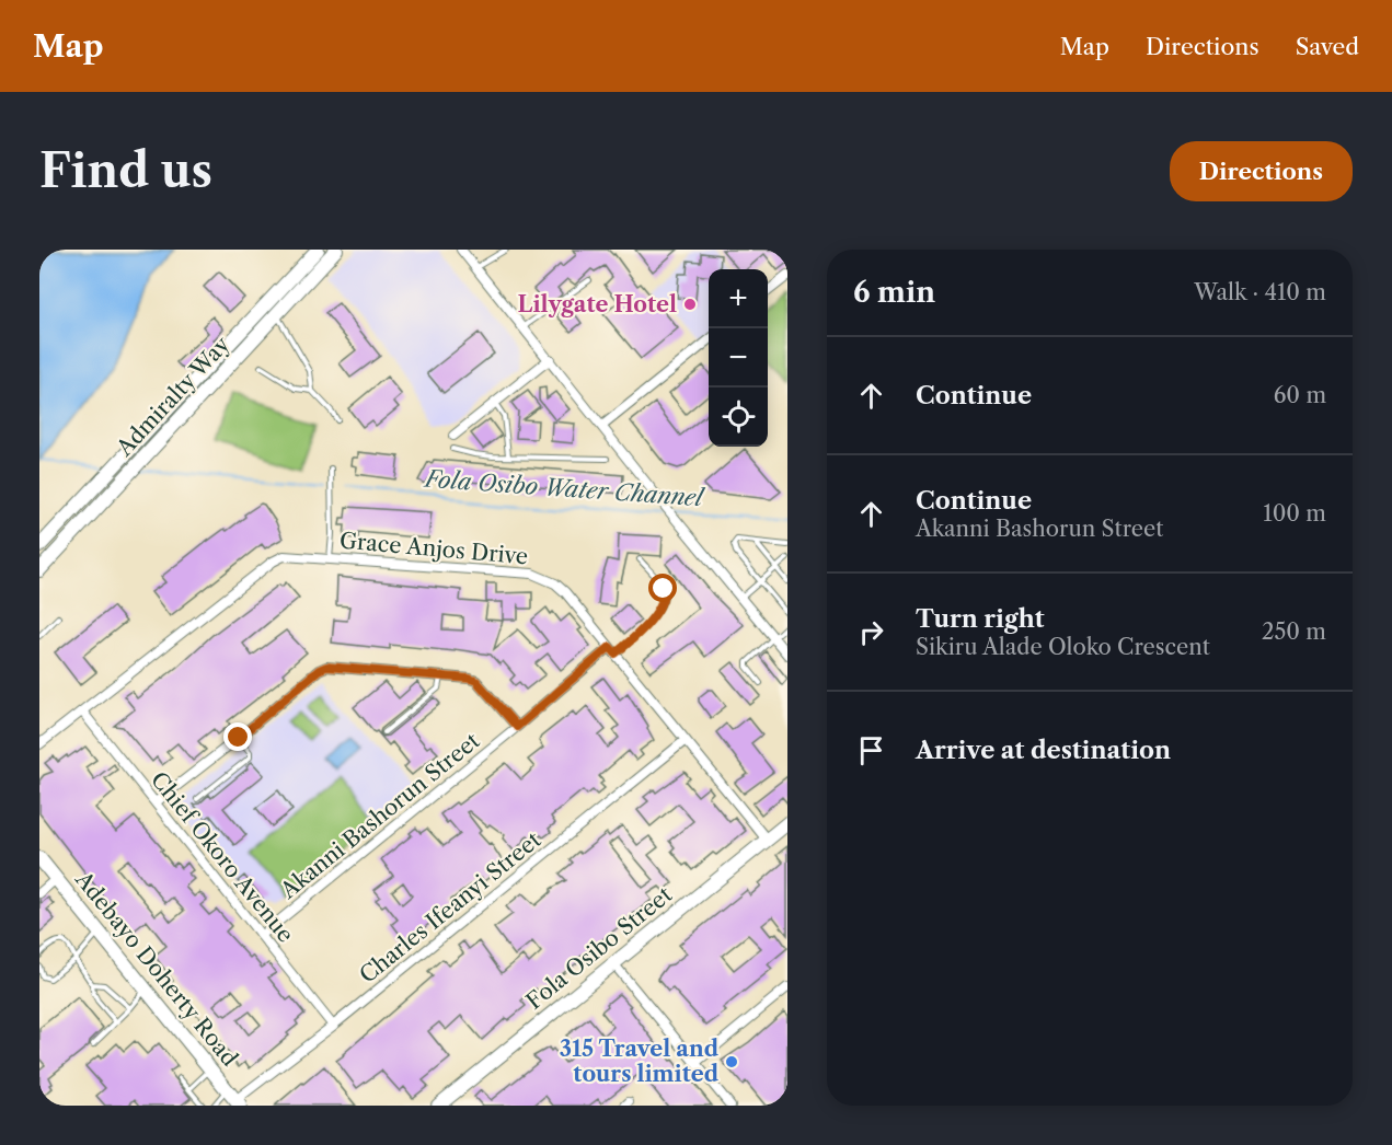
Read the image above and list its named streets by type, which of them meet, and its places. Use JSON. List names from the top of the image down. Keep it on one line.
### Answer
{"streets":{"main road":["Admiralty Way","Fola Osibo Street","Adebayo Doherty Road"],"street":["Grace Anjos Drive","Akanni Bashorun Street","Chief Okoro Avenue","Charles Ifeanyi Street"]},"crossings":[["Grace Anjos Drive","Akanni Bashorun Street"],["Grace Anjos Drive","Chief Okoro Avenue"],["Grace Anjos Drive","Charles Ifeanyi Street"],["Grace Anjos Drive","Fola Osibo Street"],["Akanni Bashorun Street","Chief Okoro Avenue"],["Chief Okoro Avenue","Charles Ifeanyi Street"],["Charles Ifeanyi Street","Adebayo Doherty Road"]],"water":["Fola Osibo Water Channel"],"places":["Lilygate Hotel","315 Travel and tours limited"],"page":{"header":"Map","nav":["Map","Directions","Saved"],"buttons":"Directions","title":"Find us","heading":["6 min","Walk · 410 m"],"map_buttons":["+","−"],"list":[["Continue","60 m"],["Continue","Akanni Bashorun Street","100 m"],["Turn right","Sikiru Alade Oloko Crescent","250 m"],"Arrive at destination"]}}
